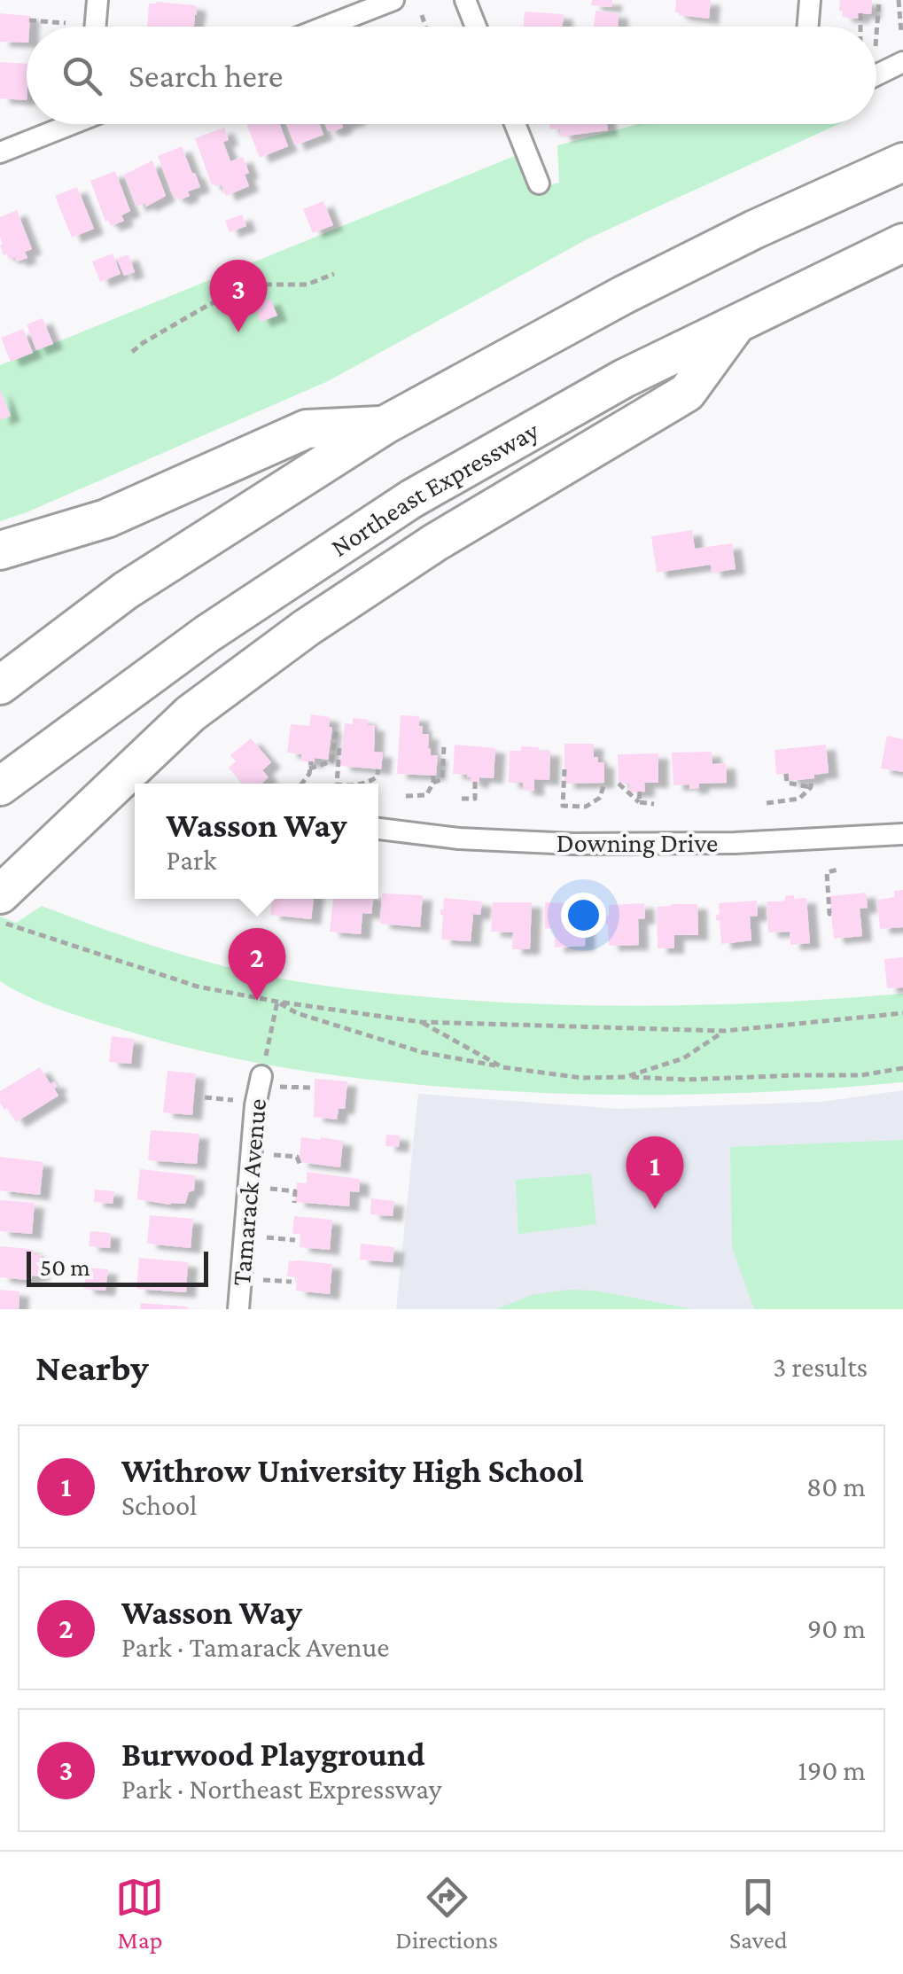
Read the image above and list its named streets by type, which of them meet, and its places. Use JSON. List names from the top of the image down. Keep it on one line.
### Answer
{"streets":{"highway":["Northeast Expressway"],"street":["Downing Drive","Tamarack Avenue"]},"scale_bar":"50 m","page":{"search":"Search here","pins":["3","2","1"],"popup":["Wasson Way","Park"],"scale":"50 m","heading":["Nearby","3 results"],"list":[{"mark":"1","name":"Withrow University High School","note":"School","value":"80 m"},{"mark":"2","name":"Wasson Way","note":"Park · Tamarack Avenue","value":"90 m"},{"mark":"3","name":"Burwood Playground","note":"Park · Northeast Expressway","value":"190 m"}],"nav":["Map","Directions","Saved"]}}
